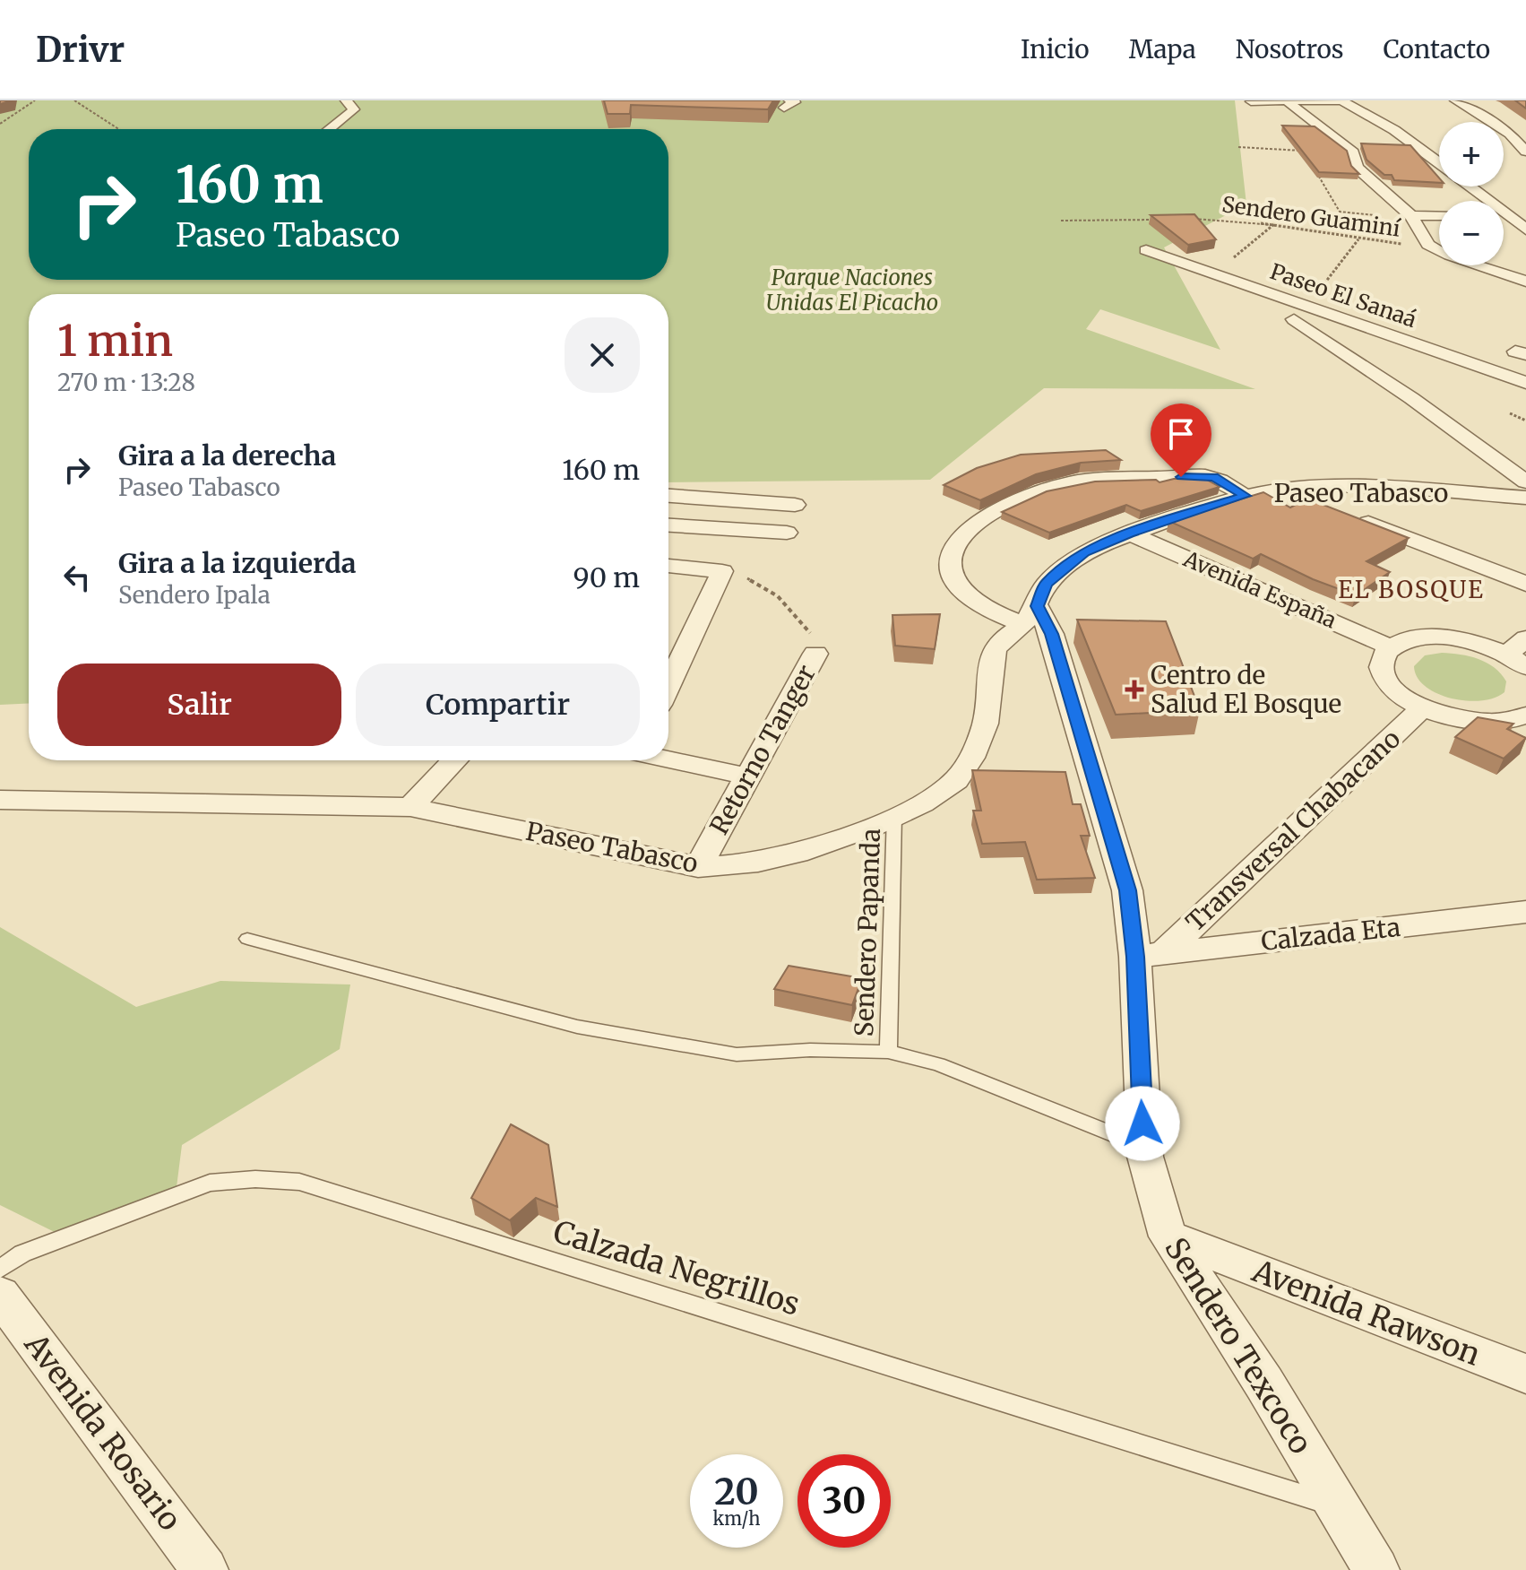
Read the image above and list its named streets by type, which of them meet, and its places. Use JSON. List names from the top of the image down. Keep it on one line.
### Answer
{"streets":{"street":["Paseo El Sanaá","Paseo Tabasco","Avenida España","Retorno Tanger","Transversal Chabacano","Calzada Eta","Avenida Rawson","Sendero Texcoco","Avenida Rosario"],"lane":["Sendero Papanda","Calzada Negrillos"],"path":["Sendero Guaminí"]},"crossings":[["Paseo Tabasco","Avenida España"],["Paseo Tabasco","Retorno Tanger"],["Paseo Tabasco","Sendero Papanda"],["Paseo Tabasco","Sendero Texcoco"],["Transversal Chabacano","Calzada Eta"],["Transversal Chabacano","Sendero Texcoco"],["Calzada Eta","Sendero Texcoco"],["Calzada Negrillos","Sendero Texcoco"],["Avenida Rawson","Sendero Texcoco"]],"districts":["EL BOSQUE"],"parks":["Parque Naciones Unidas El Picacho"],"places":{"health":["Centro de Salud El Bosque"]},"page":{"header":"Drivr","nav":["Inicio","Mapa","Nosotros","Contacto"],"map_buttons":["+","−"],"turn":["160 m","Paseo Tabasco"],"heading":["1 min","270 m · 13:28"],"list":[{"name":"Gira a la derecha","note":"Paseo Tabasco","value":"160 m"},{"name":"Gira a la izquierda","note":"Sendero Ipala","value":"90 m"}],"buttons":["Salir","Compartir"],"speed":"20 km/h","limit":"30"}}
